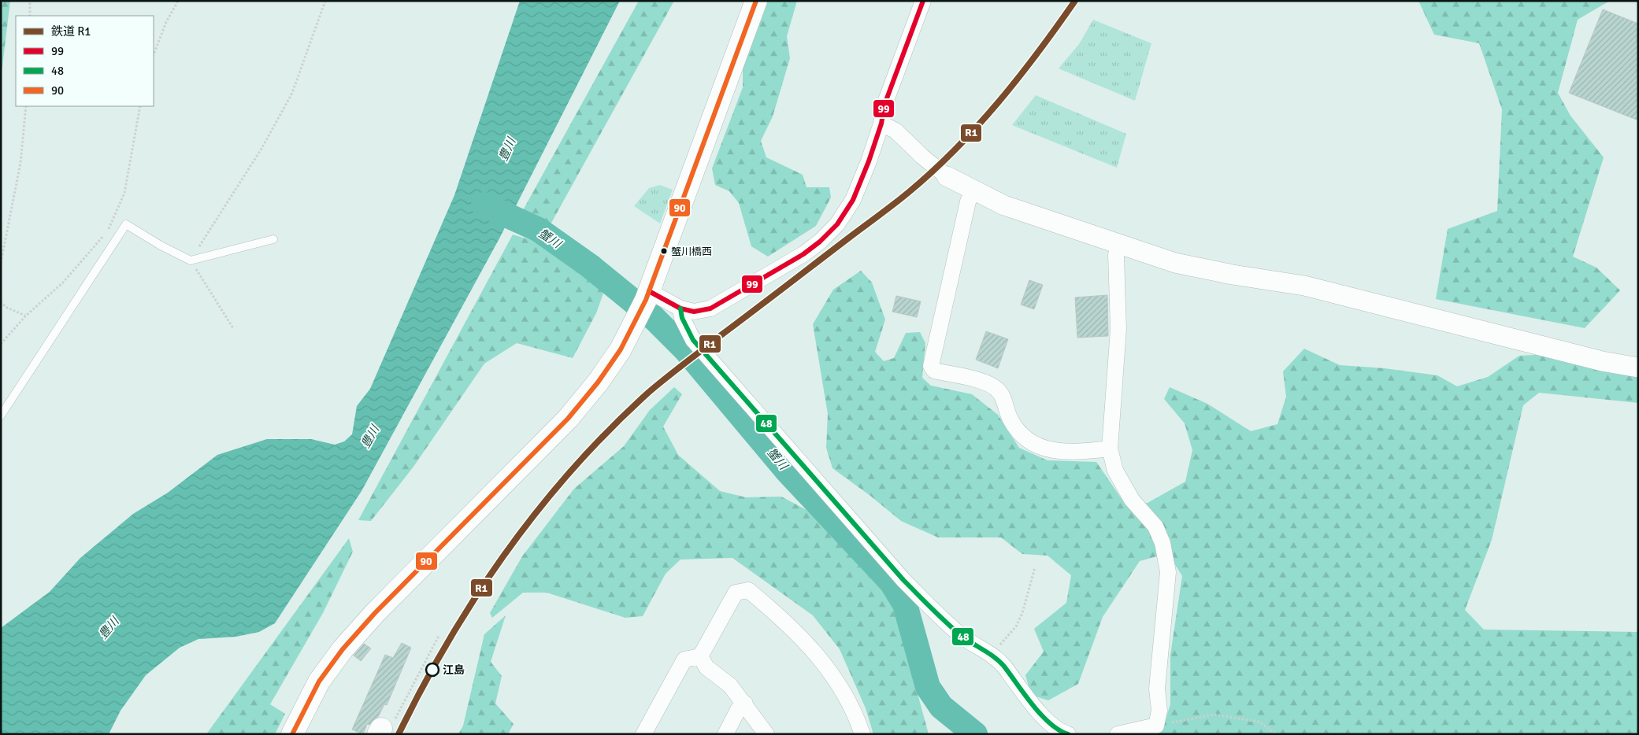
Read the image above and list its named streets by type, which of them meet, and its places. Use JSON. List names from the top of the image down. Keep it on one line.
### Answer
{"water":["豊川","蟹川"],"places":["蟹川橋西","江島"],"lines":["rail line R1","transit line 99","transit line 90","transit line 48"],"legend":["鉄道 R1","99","48","90"]}
